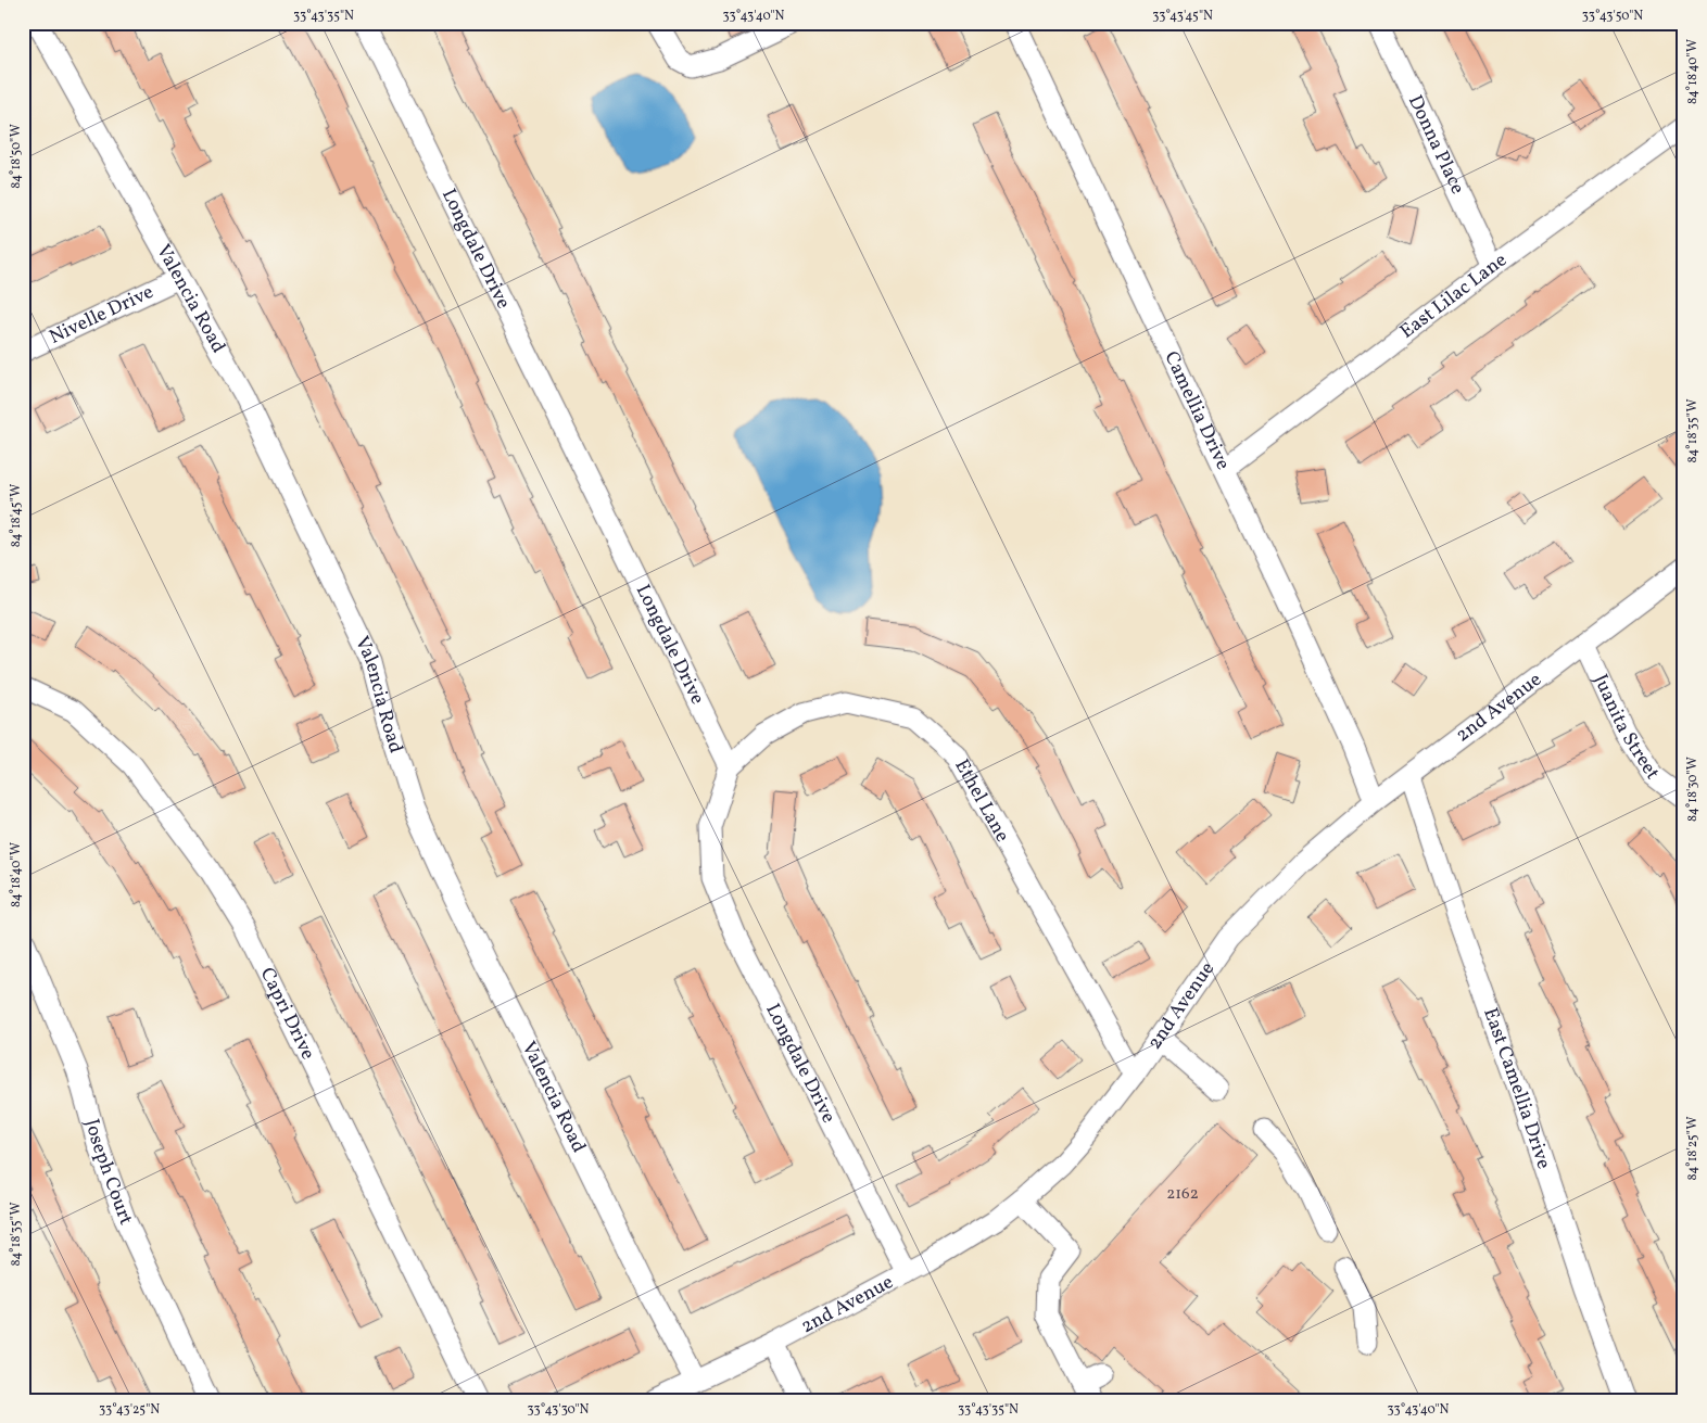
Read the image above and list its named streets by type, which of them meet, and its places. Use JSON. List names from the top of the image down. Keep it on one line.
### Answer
{"streets":{"street":["Donna Place","Longdale Drive","East Lilac Lane","Valencia Road","Nivelle Drive","Camellia Drive","2nd Avenue","Juanita Street","Ethel Lane","Capri Drive","East Camellia Drive","Joseph Court"]},"crossings":[["Donna Place","East Lilac Lane"],["Longdale Drive","2nd Avenue"],["Longdale Drive","Ethel Lane"],["East Lilac Lane","Camellia Drive"],["Valencia Road","Nivelle Drive"],["Valencia Road","2nd Avenue"],["Camellia Drive","2nd Avenue"],["2nd Avenue","Juanita Street"],["2nd Avenue","Ethel Lane"],["2nd Avenue","East Camellia Drive"]],"house_numbers":["2162"],"coordinates":["33°43'35\"N","33°43'40\"N","33°43'45\"N","33°43'50\"N","84°18'40\"W","84°18'50\"W","84°18'35\"W","84°18'45\"W","84°18'30\"W","84°18'25\"W","33°43'25\"N","33°43'30\"N"]}
